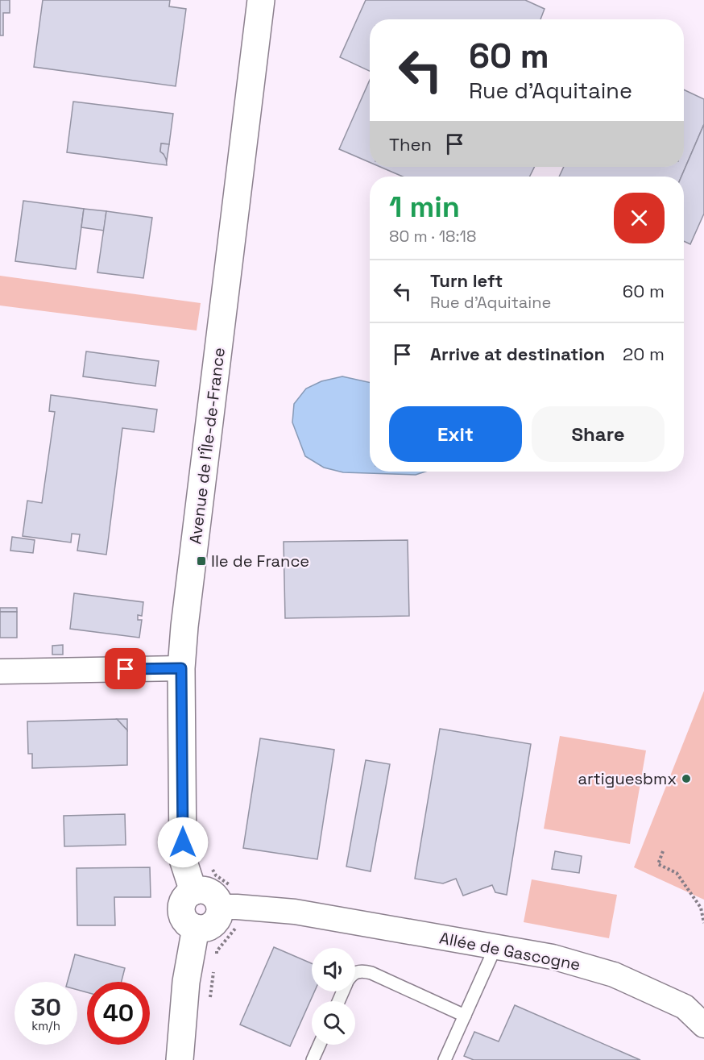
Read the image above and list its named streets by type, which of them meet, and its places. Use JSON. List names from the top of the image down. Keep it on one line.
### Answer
{"streets":{"street":["Avenue de l'Île-de-France","Allée de Gascogne"]},"crossings":[["Avenue de l'Île-de-France","Allée de Gascogne"]],"places":{"transit":["Ile de France"],"other":["artiguesbmx"]},"page":{"turn":["60 m","Rue d'Aquitaine"],"then":"Then","heading":["1 min","80 m · 18:18"],"list":[{"name":"Turn left","note":"Rue d'Aquitaine","value":"60 m"},{"name":"Arrive at destination","value":"20 m"}],"buttons":["Exit","Share"],"speed":"30 km/h","limit":"40"}}
